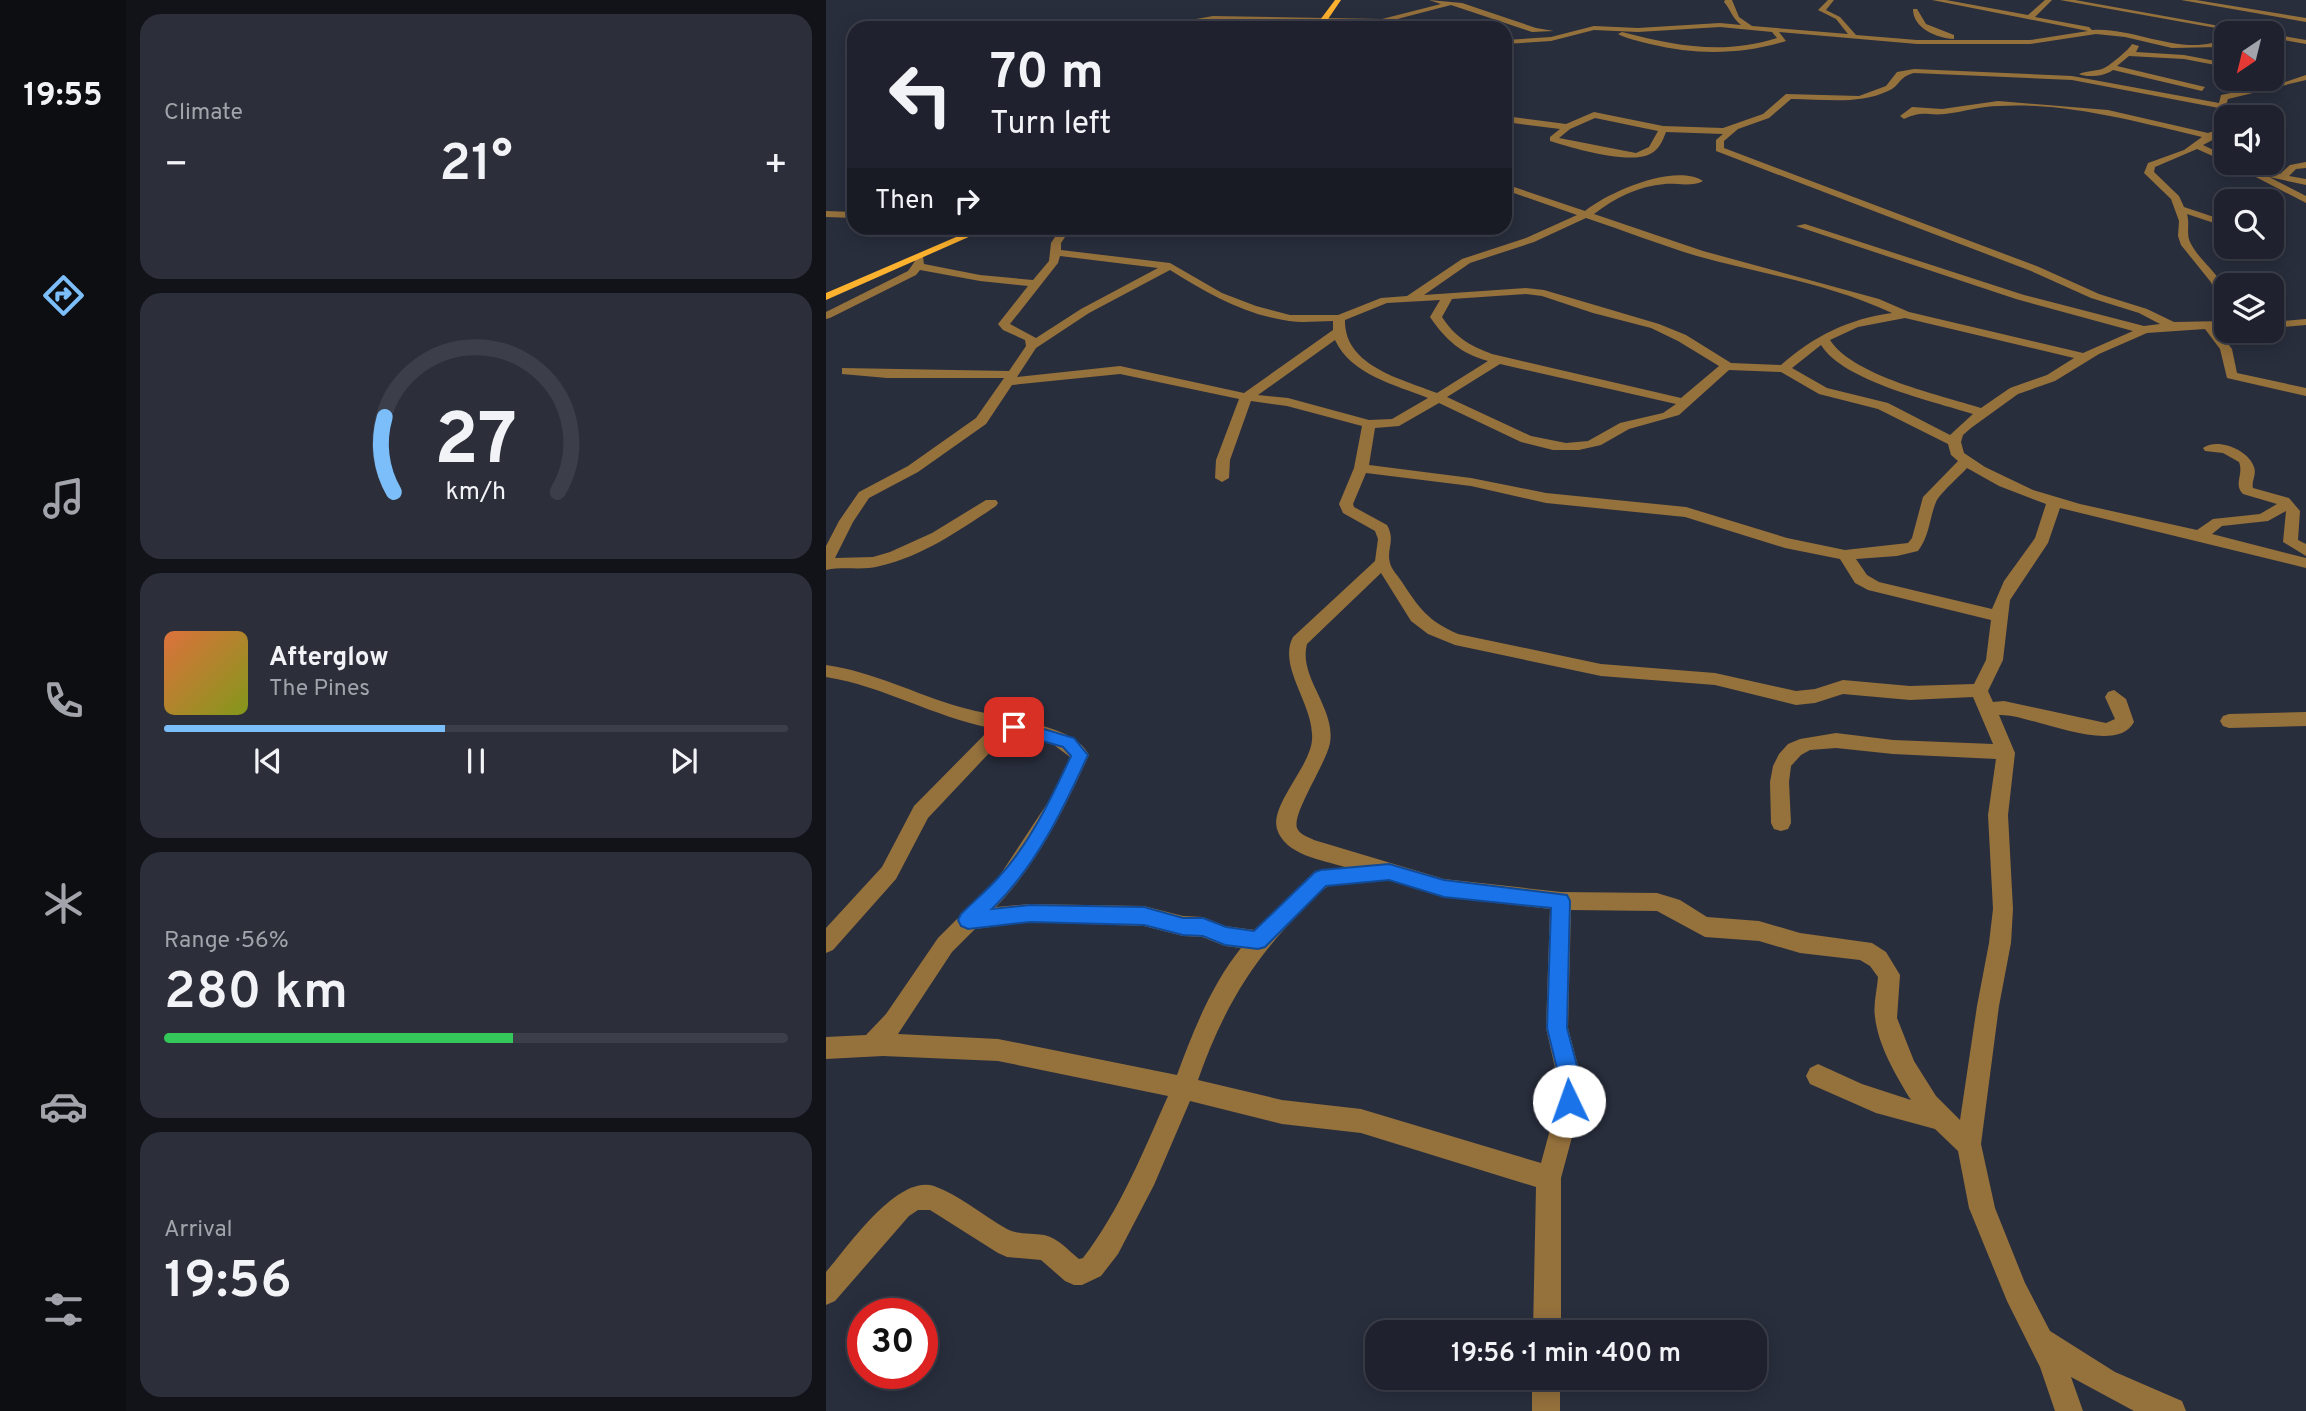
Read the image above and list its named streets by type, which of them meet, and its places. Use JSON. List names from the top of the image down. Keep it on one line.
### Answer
{"north":"bottom left","page":{"tabs":"19:55","tile":["Climate",["Range · 56%","280 km"],["Arrival","19:56"]],"turn":["70 m","Turn left"],"heat":["−","21°","+"],"then":"Then","song":["Afterglow","The Pines"],"limit":"30","trip":"19:56 · 1 min · 400 m","gauge":["27","km/h"]}}
